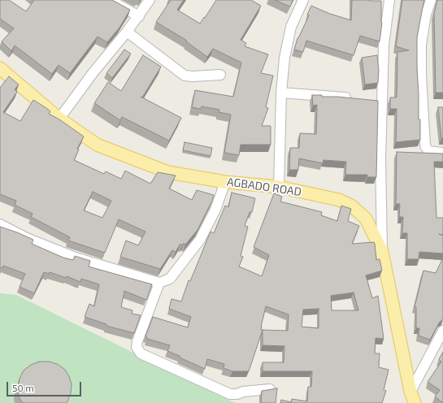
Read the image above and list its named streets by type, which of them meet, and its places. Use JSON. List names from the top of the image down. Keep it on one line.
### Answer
{"streets":{"main road":["AGBADO ROAD"]},"scale_bar":"50 m"}
